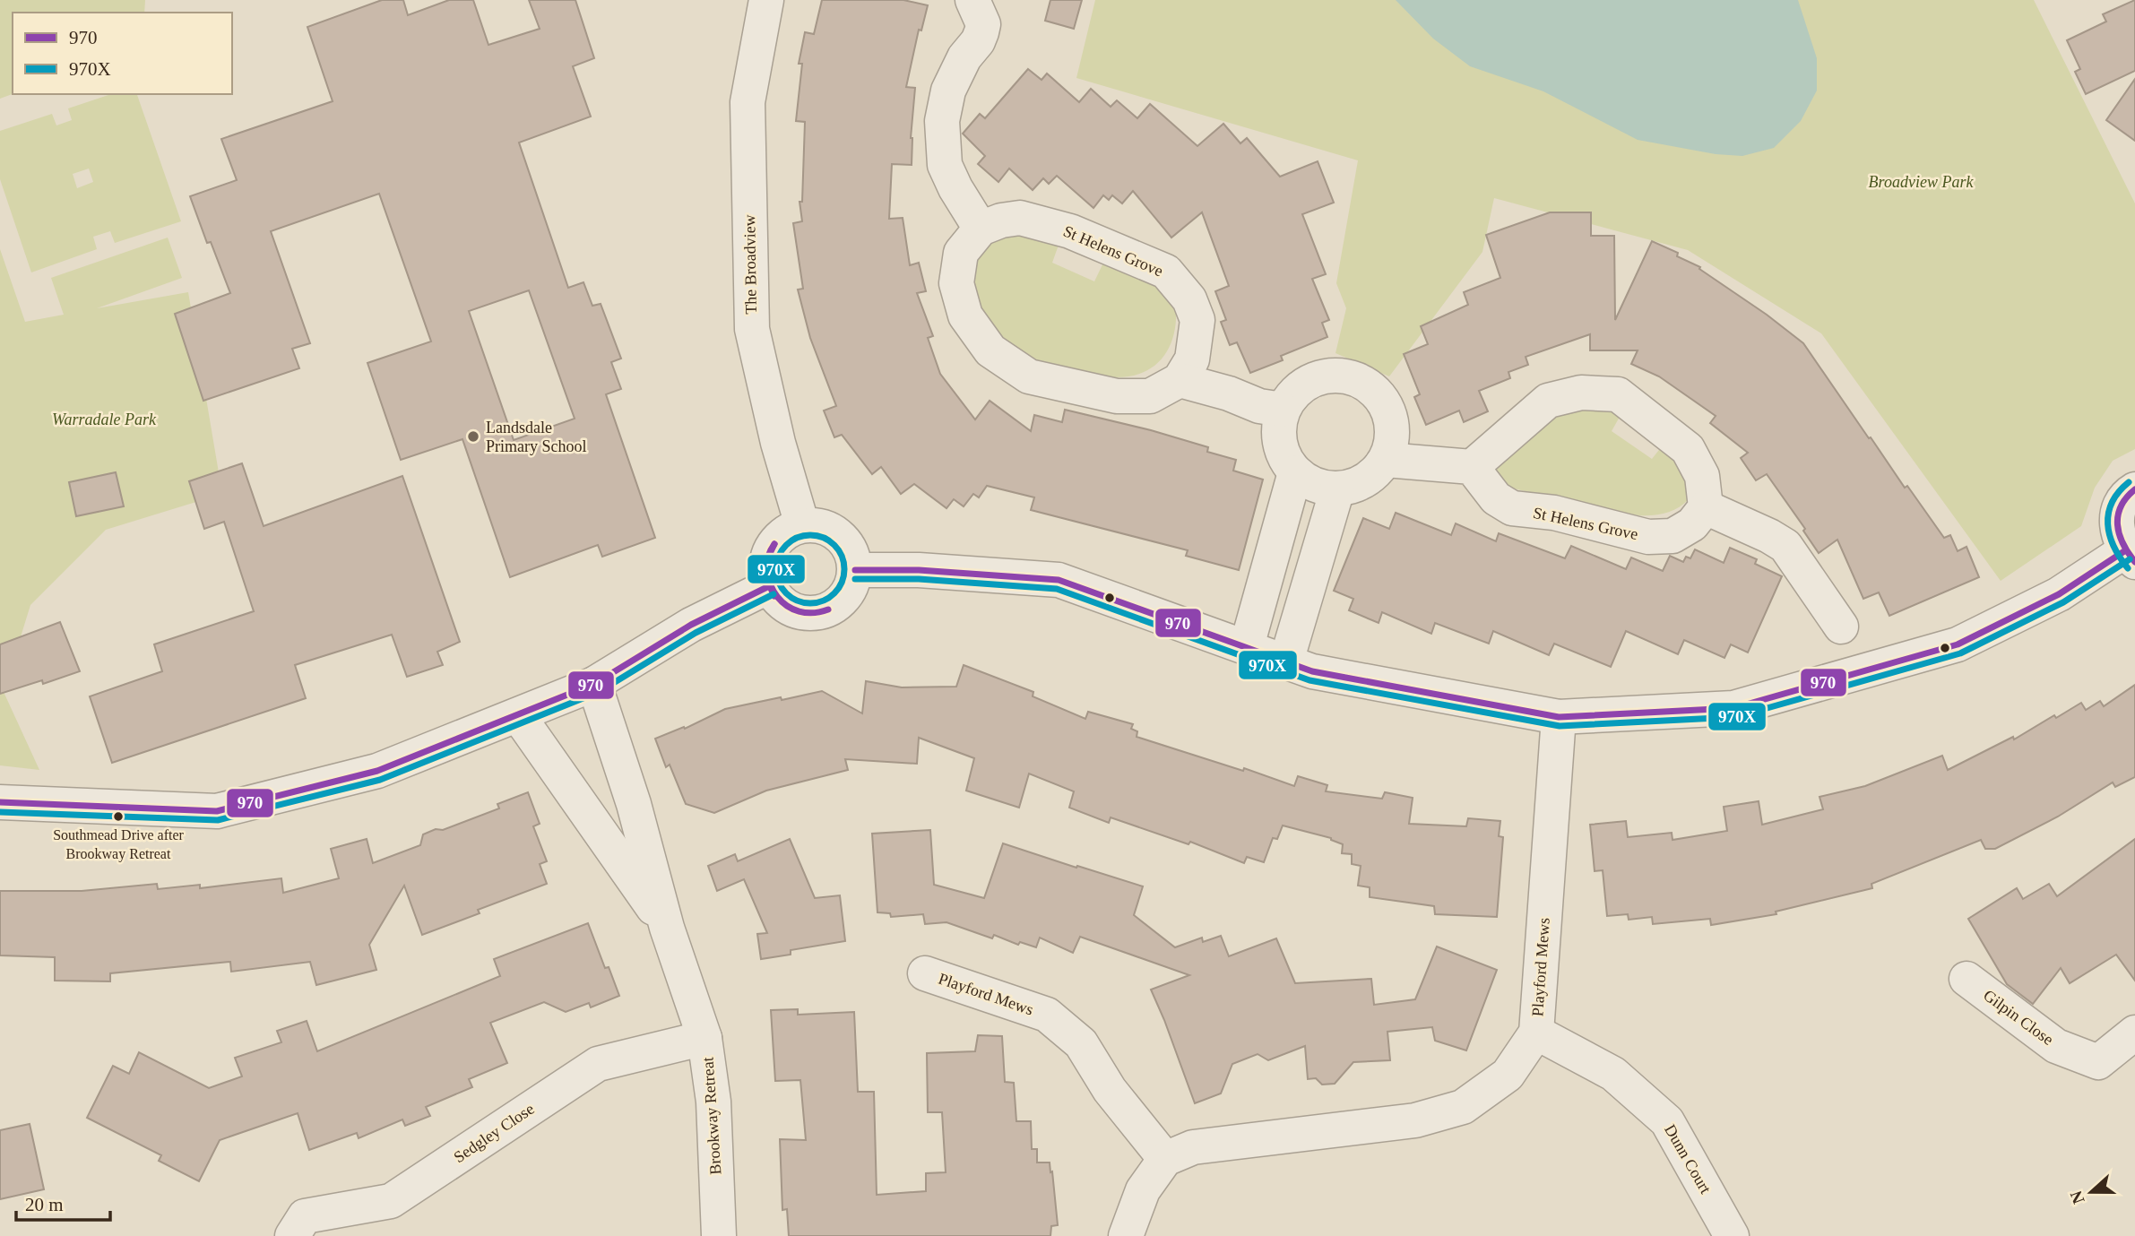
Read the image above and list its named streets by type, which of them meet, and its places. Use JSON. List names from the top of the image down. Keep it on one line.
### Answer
{"streets":{"street":["St Helens Grove","The Broadview","Playford Mews","Gilpin Close","Brookway Retreat","Sedgley Close","Dunn Court"]},"crossings":[["Playford Mews","Dunn Court"],["Brookway Retreat","Sedgley Close"]],"parks":["Broadview Park","Warradale Park"],"places":["Landsdale Primary School","Southmead Drive after Brookway Retreat"],"lines":["transit line 970X","transit line 970"],"legend":["970","970X"],"scale_bar":"20 m","north":"left"}
